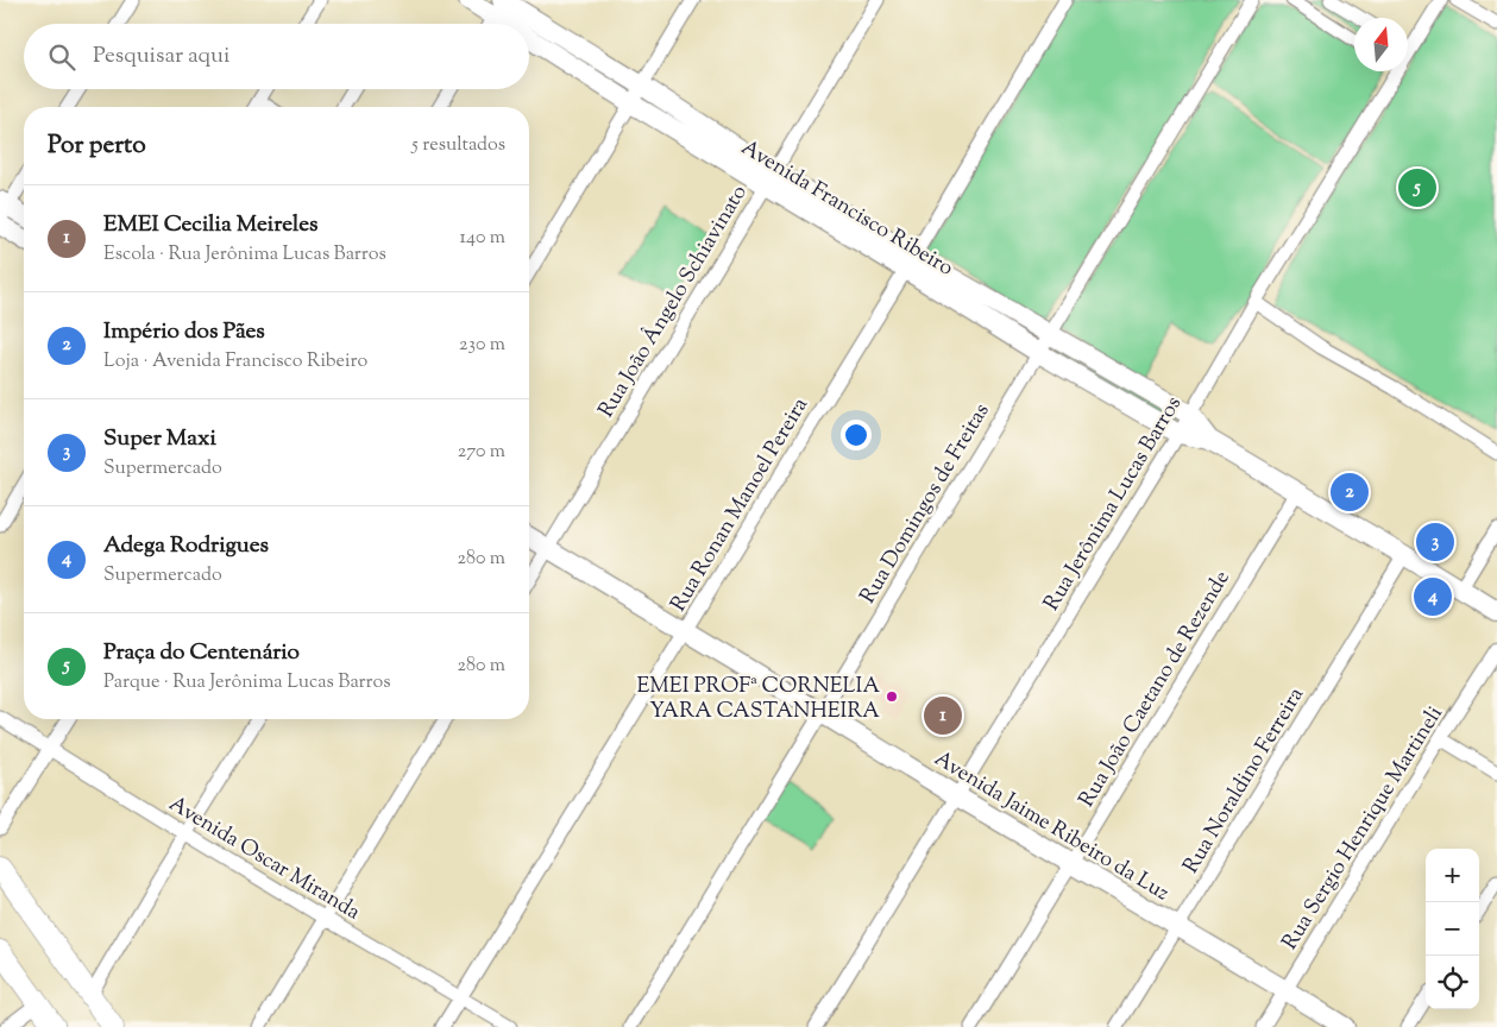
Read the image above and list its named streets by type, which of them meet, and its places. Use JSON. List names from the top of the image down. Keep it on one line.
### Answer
{"streets":{"street":["Avenida Francisco Ribeiro","Rua João Ângelo Schiavinato","Rua Domingos de Freitas","Rua Jerônima Lucas Barros","Rua Ronan Manoel Pereira","Rua João Caetano de Rezende","Rua Noraldino Ferreira","Avenida Jaime Ribeiro da Luz","Rua Sergio Henrique Martineli","Avenida Oscar Miranda"]},"crossings":[["Avenida Francisco Ribeiro","Rua João Ângelo Schiavinato"],["Avenida Francisco Ribeiro","Rua Domingos de Freitas"],["Avenida Francisco Ribeiro","Rua Jerônima Lucas Barros"],["Avenida Francisco Ribeiro","Rua Ronan Manoel Pereira"],["Avenida Francisco Ribeiro","Rua João Caetano de Rezende"],["Avenida Francisco Ribeiro","Rua Noraldino Ferreira"],["Rua João Ângelo Schiavinato","Avenida Jaime Ribeiro da Luz"],["Rua Domingos de Freitas","Avenida Jaime Ribeiro da Luz"],["Rua Jerônima Lucas Barros","Avenida Jaime Ribeiro da Luz"],["Rua Ronan Manoel Pereira","Avenida Jaime Ribeiro da Luz"],["Rua Ronan Manoel Pereira","Avenida Oscar Miranda"],["Rua João Caetano de Rezende","Avenida Jaime Ribeiro da Luz"],["Rua Noraldino Ferreira","Avenida Jaime Ribeiro da Luz"],["Avenida Jaime Ribeiro da Luz","Rua Sergio Henrique Martineli"]],"places":["EMEI PROFª CORNELIA YARA CASTANHEIRA"],"north":"top","page":{"search":"Pesquisar aqui","heading":["Por perto","5 resultados"],"pins":["5","2","3","4","1"],"list":[{"mark":"1","name":"EMEI Cecilia Meireles","note":"Escola · Rua Jerônima Lucas Barros","value":"140 m"},{"mark":"2","name":"Império dos Pães","note":"Loja · Avenida Francisco Ribeiro","value":"230 m"},{"mark":"3","name":"Super Maxi","note":"Supermercado","value":"270 m"},{"mark":"4","name":"Adega Rodrigues","note":"Supermercado","value":"280 m"},{"mark":"5","name":"Praça do Centenário","note":"Parque · Rua Jerônima Lucas Barros","value":"280 m"}],"map_buttons":["+","−"]}}
